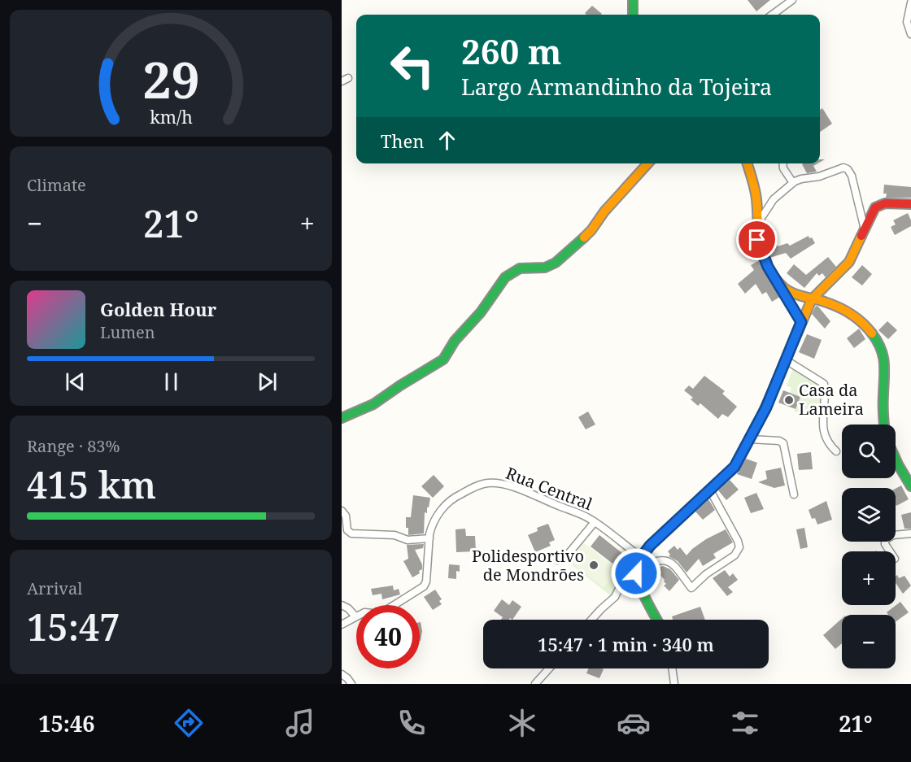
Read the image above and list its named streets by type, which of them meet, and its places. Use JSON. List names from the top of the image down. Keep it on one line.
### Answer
{"streets":{"street":["Rua Central"]},"places":["Casa da Lameira","Polidesportivo de Mondrões"],"page":{"turn":["260 m","Largo Armandinho da Tojeira"],"then":"Then","tile":["Climate",["Range · 83%","415 km"],["Arrival","15:47"]],"heat":["−","21°","+"],"song":["Golden Hour","Lumen"],"map_buttons":["+","−"],"limit":"40","trip":"15:47 · 1 min · 340 m","tabs":["15:46","21°"],"gauge":["29","km/h"]}}
